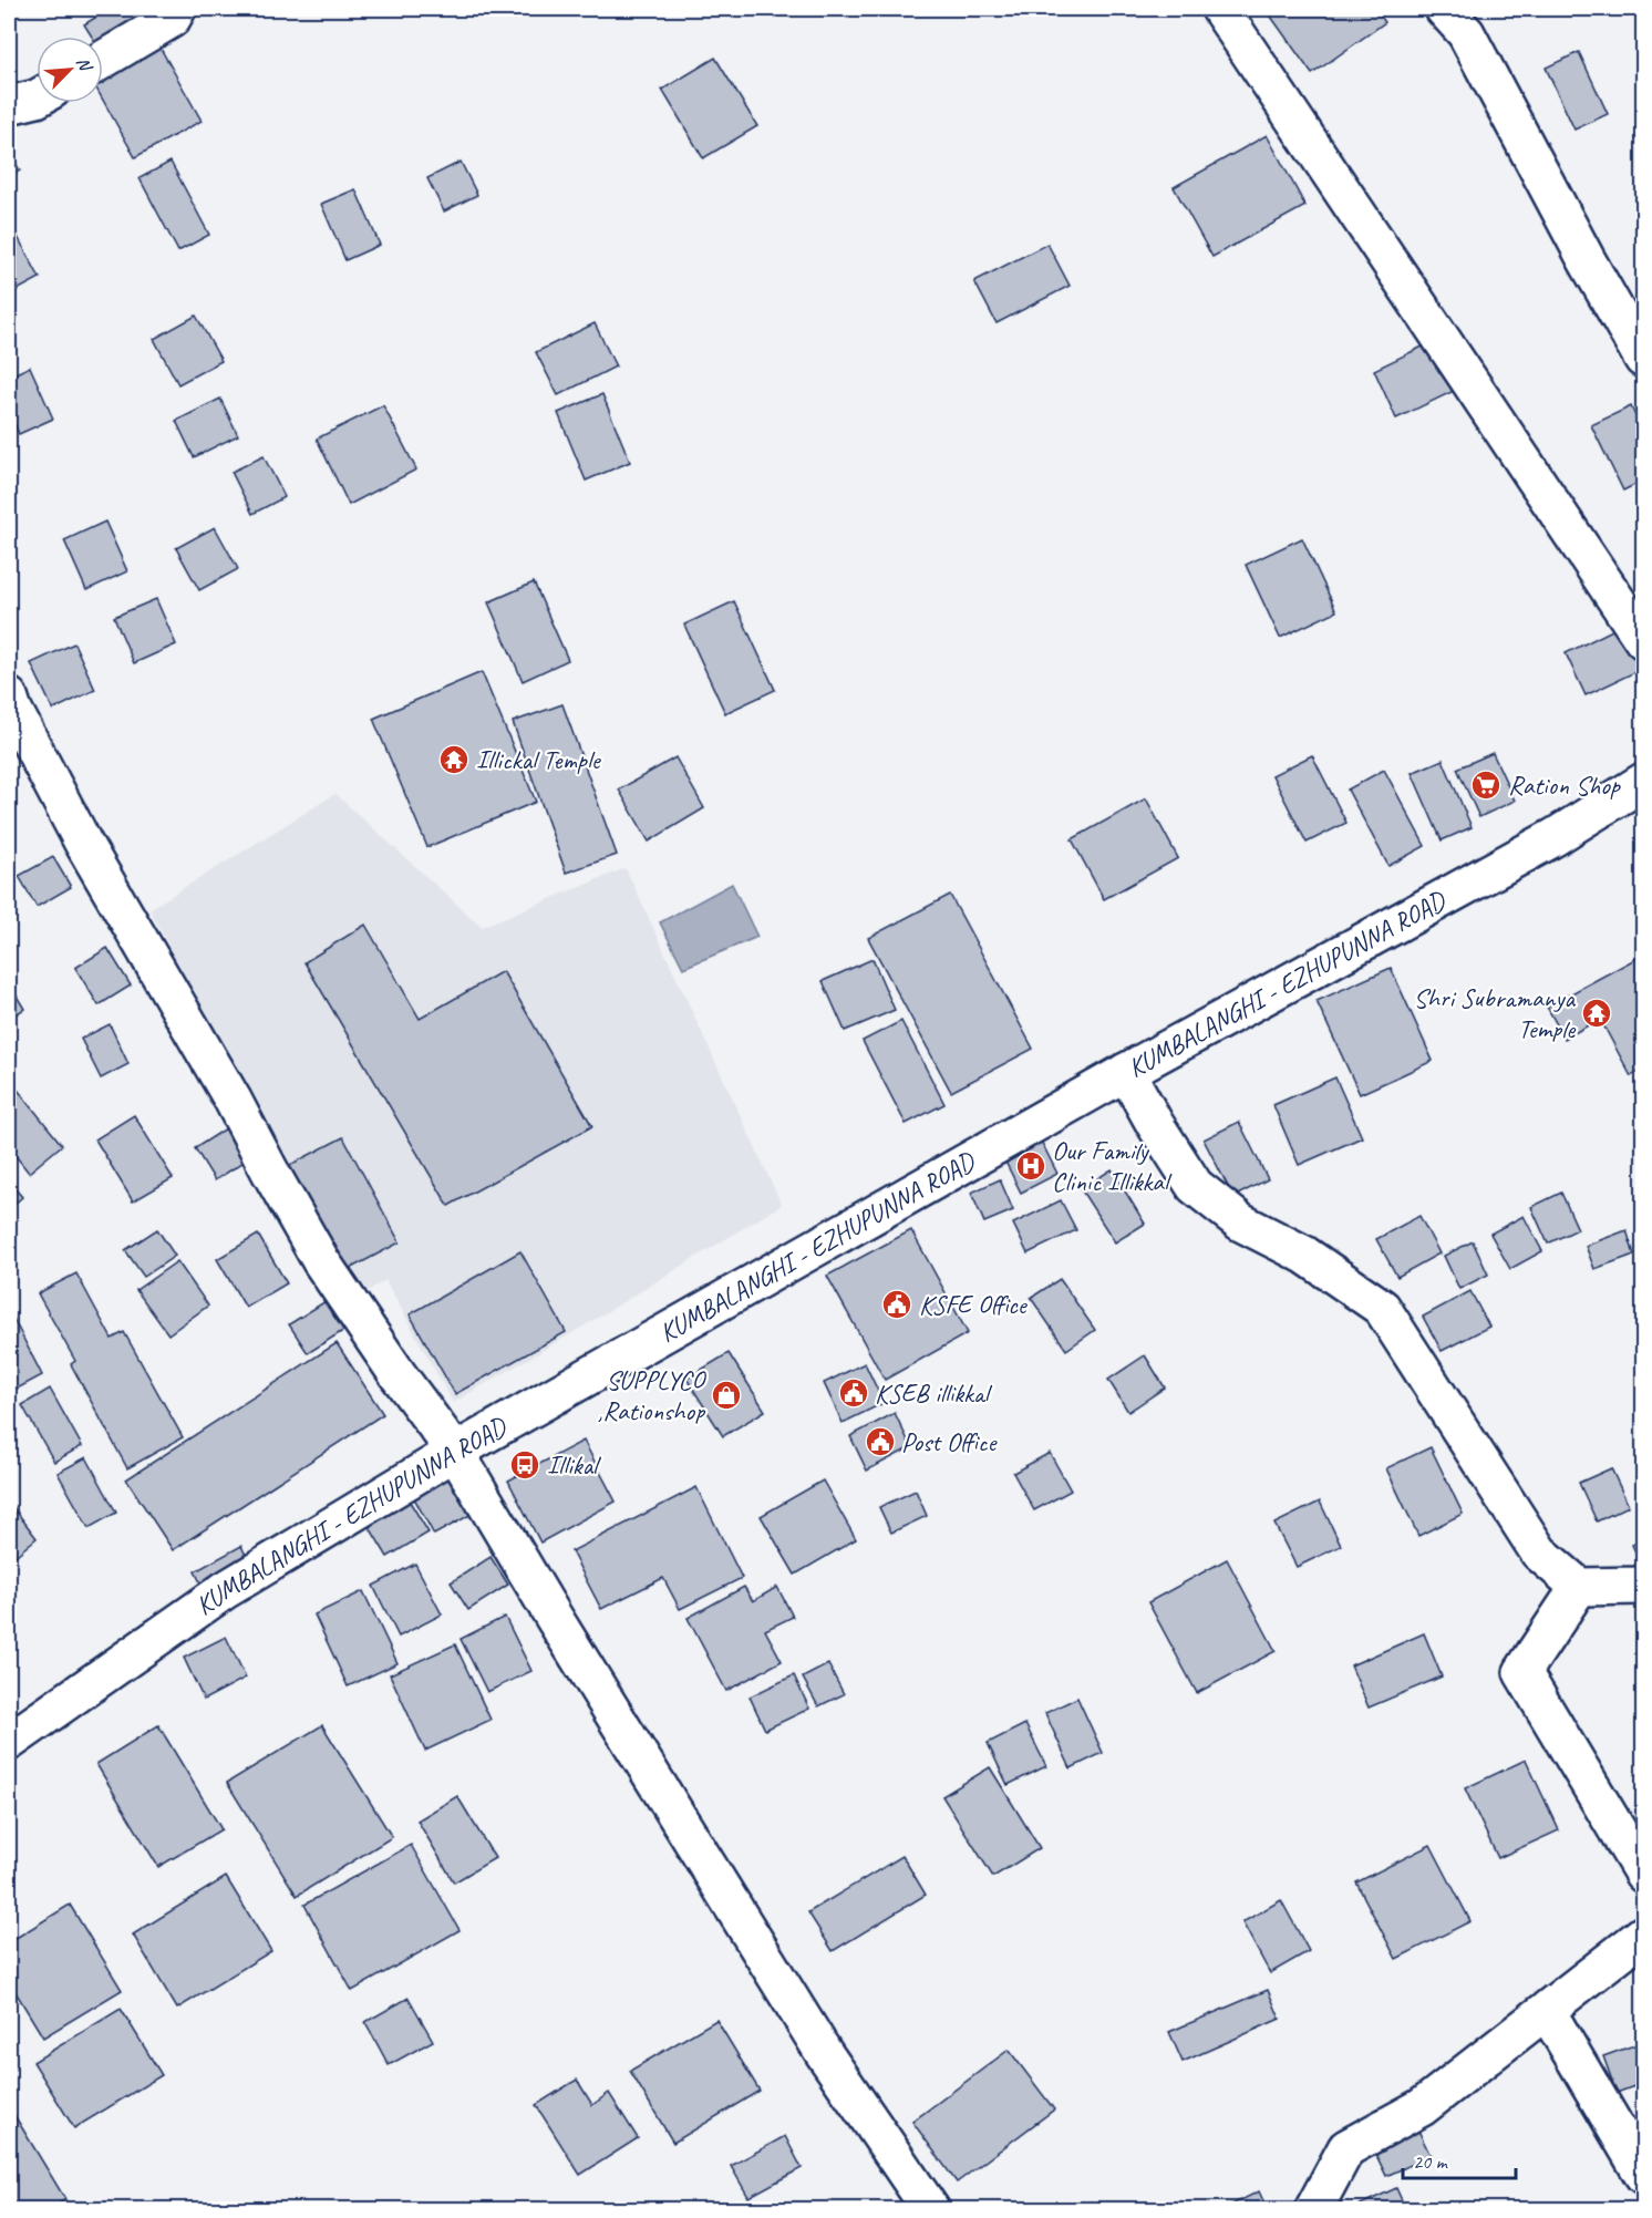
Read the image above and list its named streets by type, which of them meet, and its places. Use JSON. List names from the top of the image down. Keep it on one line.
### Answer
{"streets":{"street":["KUMBALANGHI - EZHUPUNNA ROAD"]},"places":{"temple":["Illickal Temple","Shri Subramanya Temple"],"supermarket":["Ration Shop"],"hospital":["Our Family Clinic Illikkal"],"public building":["KSFE Office","KSEB illikkal","Post Office"],"shop":["SUPPLYCO ,Rationshop"],"bus stop":["Illikal"]},"scale_bar":"20 m","north":"top right"}
